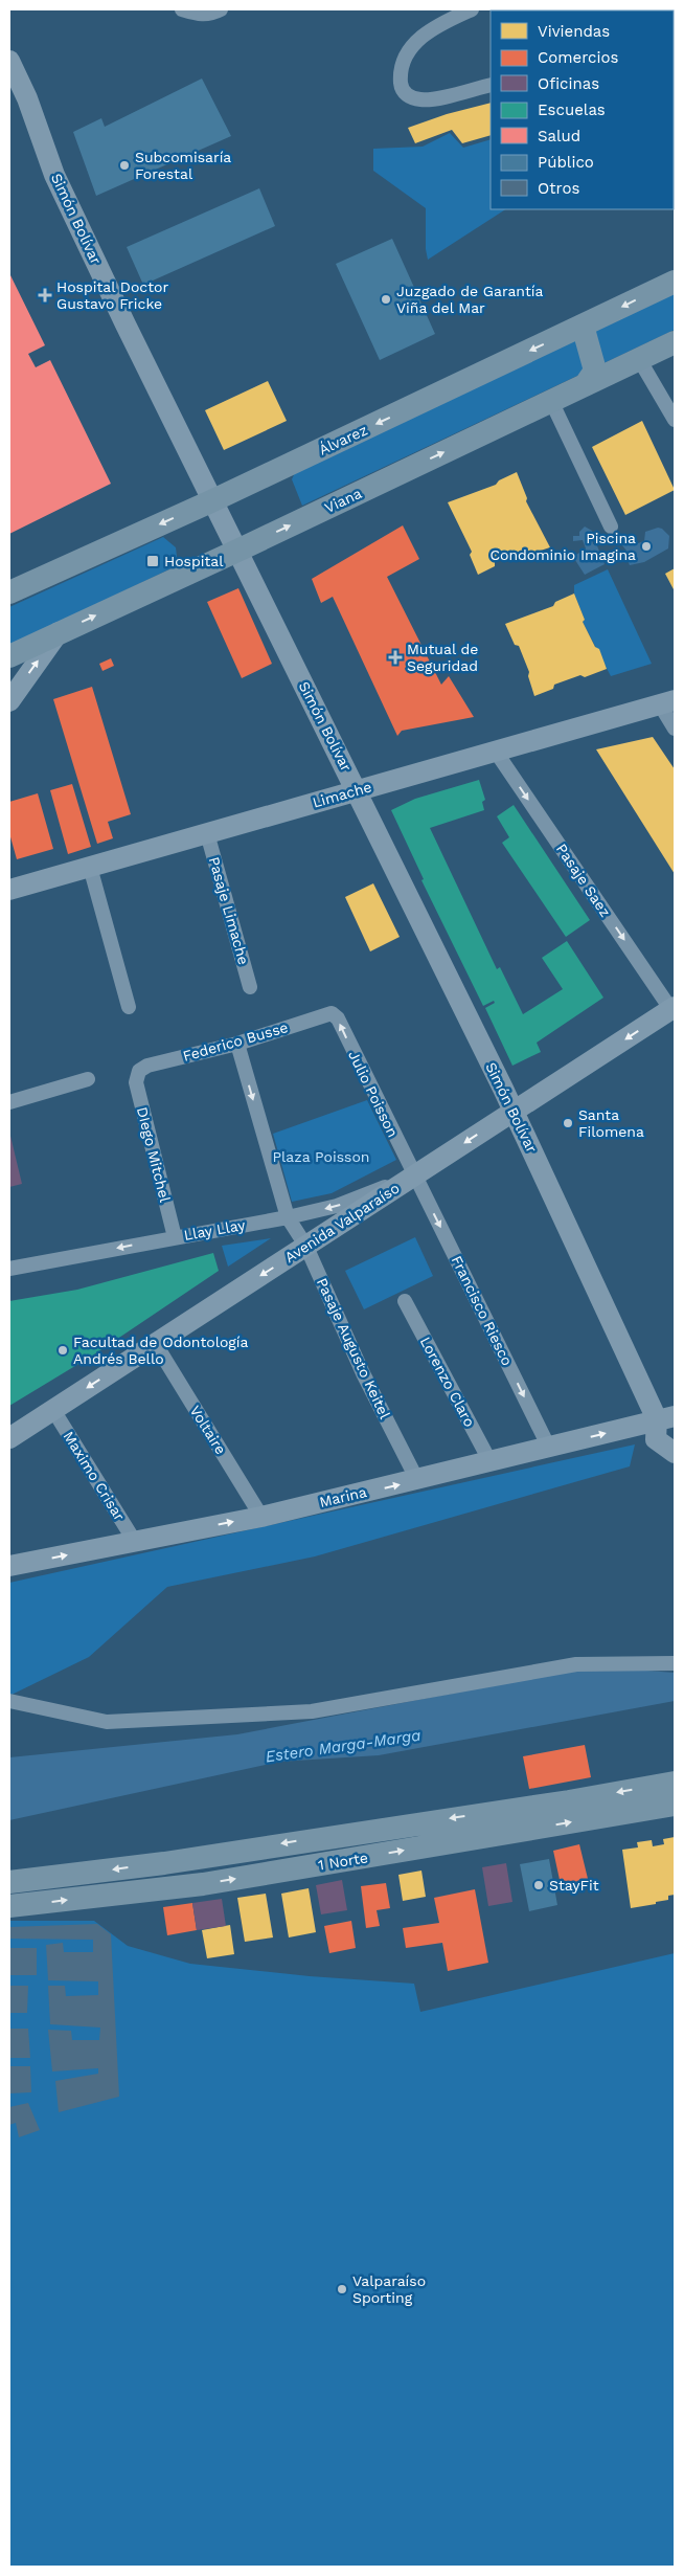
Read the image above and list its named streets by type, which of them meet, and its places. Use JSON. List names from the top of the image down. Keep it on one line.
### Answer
{"streets":{"main road":["Simón Bolívar","Álvarez","Viana","Limache","Avenida Valparaíso","Marina","1 Norte"],"street":["Pasaje Saez","Pasaje Limache","Federico Busse","Julio Poisson","DIego Mitchel","Llay Llay","Francisco Riesco","Pasaje Augusto Keitel","Lorenzo Claro","Voltaire","Maximo Crisar"]},"crossings":[["Simón Bolívar","Álvarez"],["Simón Bolívar","Viana"],["Simón Bolívar","Limache"],["Simón Bolívar","Avenida Valparaíso"],["Simón Bolívar","Marina"],["Limache","Pasaje Saez"],["Limache","Pasaje Limache"],["Pasaje Saez","Avenida Valparaíso"],["Federico Busse","Julio Poisson"],["Federico Busse","DIego Mitchel"],["Federico Busse","Pasaje Augusto Keitel"],["Julio Poisson","Avenida Valparaíso"],["Julio Poisson","Llay Llay"],["Julio Poisson","Francisco Riesco"],["DIego Mitchel","Llay Llay"],["Avenida Valparaíso","Llay Llay"],["Avenida Valparaíso","Francisco Riesco"],["Avenida Valparaíso","Pasaje Augusto Keitel"],["Avenida Valparaíso","Voltaire"],["Avenida Valparaíso","Maximo Crisar"],["Llay Llay","Francisco Riesco"],["Llay Llay","Pasaje Augusto Keitel"],["Francisco Riesco","Marina"],["Pasaje Augusto Keitel","Marina"],["Lorenzo Claro","Marina"],["Voltaire","Marina"],["Maximo Crisar","Marina"]],"one_way":["Álvarez","Viana","Pasaje Saez","Julio Poisson","Avenida Valparaíso","Llay Llay","Francisco Riesco","Pasaje Augusto Keitel","Marina"],"water":["Estero Marga-Marga"],"parks":["Plaza Poisson"],"places":{"other":["Subcomisaría Forestal","Juzgado de Garantía Viña del Mar","Piscina Condominio Imagina","Santa Filomena","Facultad de Odontología Andrés Bello","StayFit","Valparaíso Sporting"],"health":["Hospital Doctor Gustavo Fricke","Mutual de Seguridad"],"transit":["Hospital"]},"legend":["Viviendas","Comercios","Oficinas","Escuelas","Salud","Público","Otros"]}
